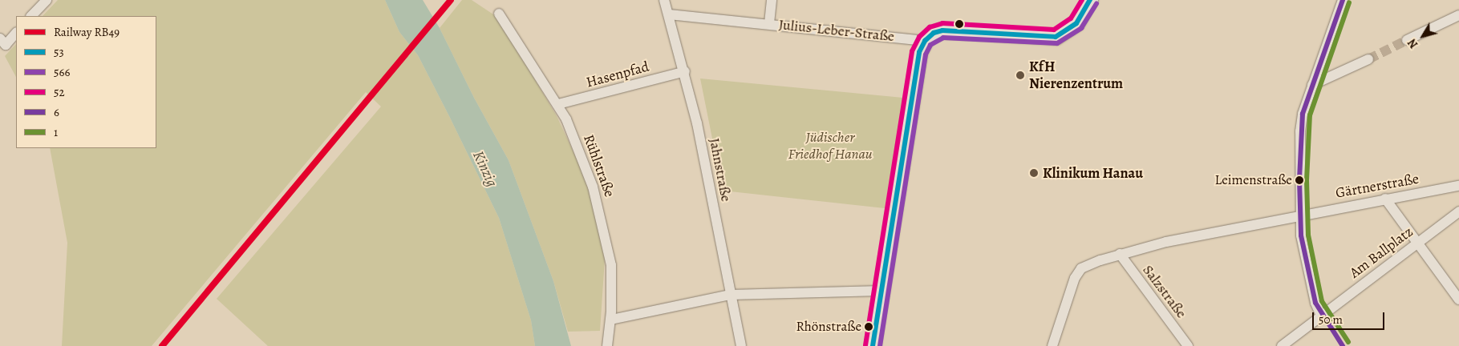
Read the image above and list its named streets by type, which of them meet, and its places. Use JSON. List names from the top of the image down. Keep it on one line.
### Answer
{"streets":{"street":["Julius-Leber-Straße","Hasenpfad","Rühlstraße","Jahnstraße","Gärtnerstraße","Am Ballplatz","Salzstraße"]},"crossings":[["Julius-Leber-Straße","Jahnstraße"],["Hasenpfad","Rühlstraße"],["Hasenpfad","Jahnstraße"]],"water":["Kinzig"],"parks":["Jüdischer Friedhof Hanau"],"places":["KfH Nierenzentrum","Klinikum Hanau","Leimenstraße","Rhönstraße"],"lines":["rail line RB49","transit line 53","transit line 52","transit line 6","transit line 1","transit line 566"],"legend":["Railway RB49","53","566","52","6","1"],"scale_bar":"50 m","north":"bottom left"}
